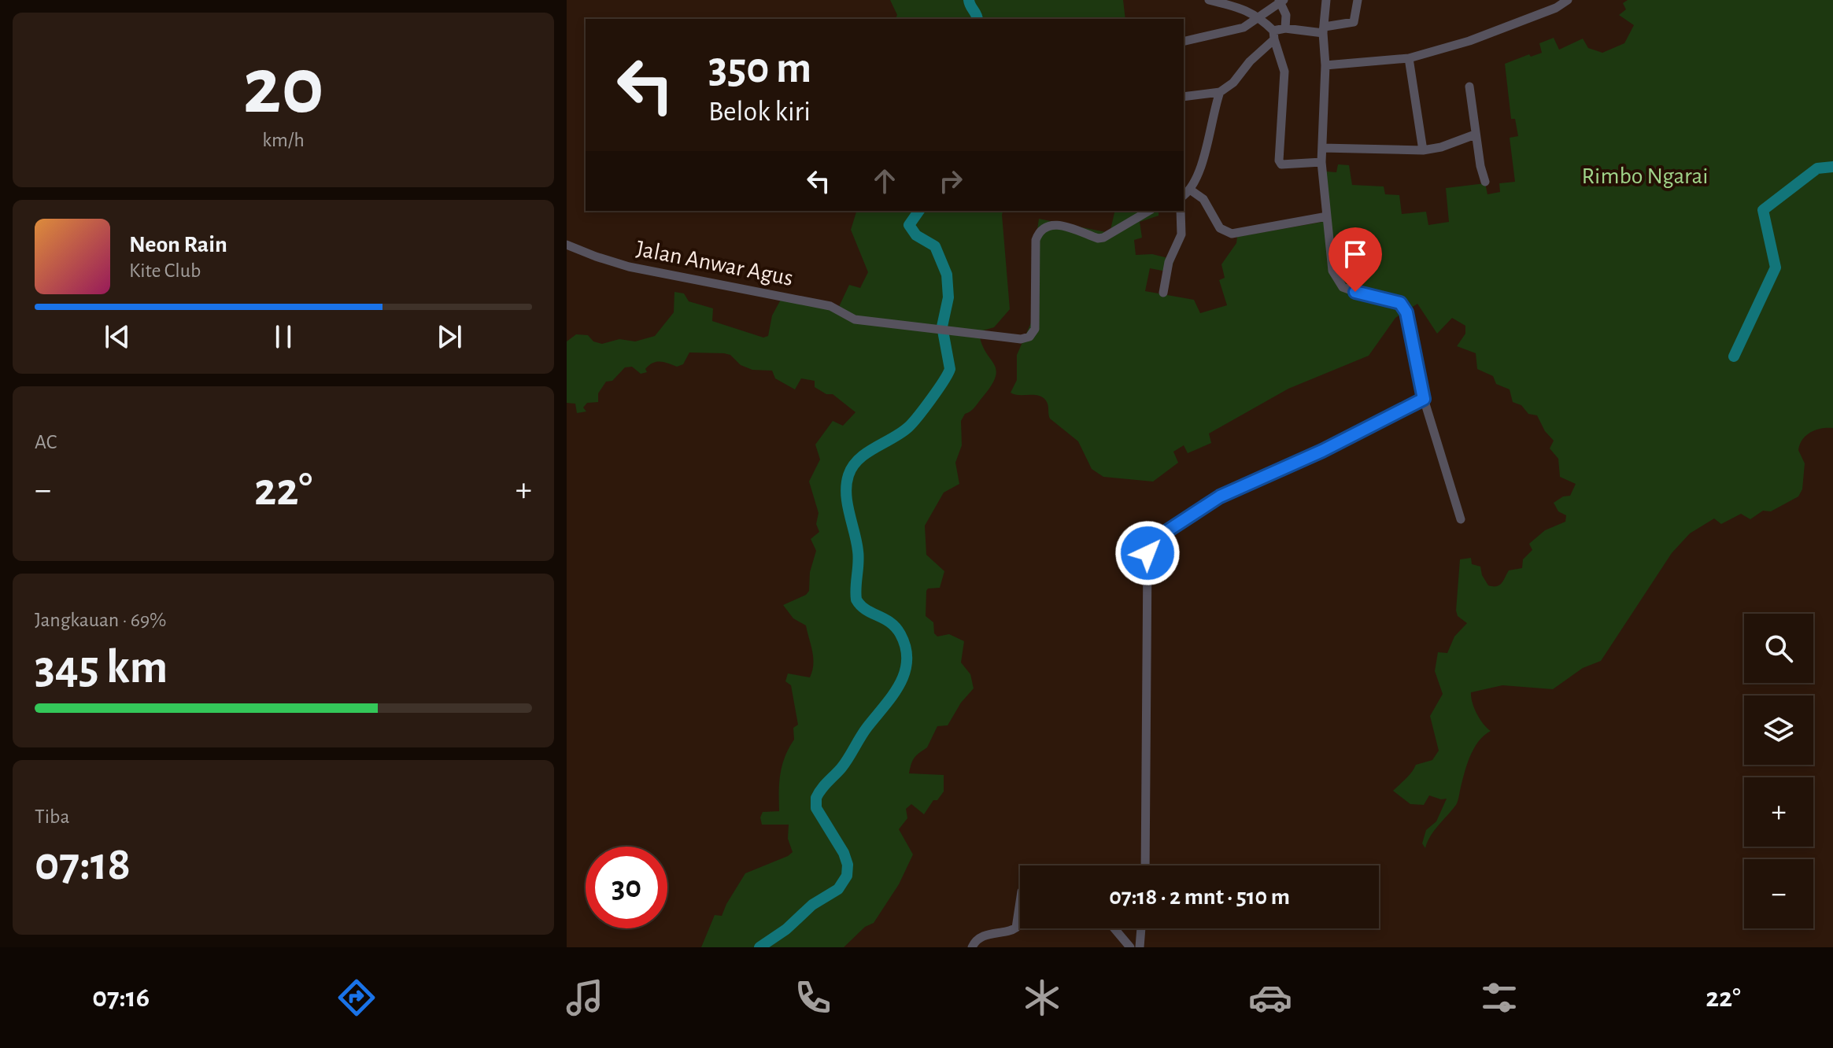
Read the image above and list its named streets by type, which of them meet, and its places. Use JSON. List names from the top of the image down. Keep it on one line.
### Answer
{"streets":{"street":["Jalan Anwar Agus"]},"parks":["Rimbo Ngarai"],"page":{"tile":[["20","km/h"],"AC",["Jangkauan · 69%","345 km"],["Tiba","07:18"]],"turn":["350 m","Belok kiri"],"song":["Neon Rain","Kite Club"],"heat":["−","22°","+"],"map_buttons":["+","−"],"limit":"30","trip":"07:18 · 2 mnt · 510 m","tabs":["07:16","22°"]}}
